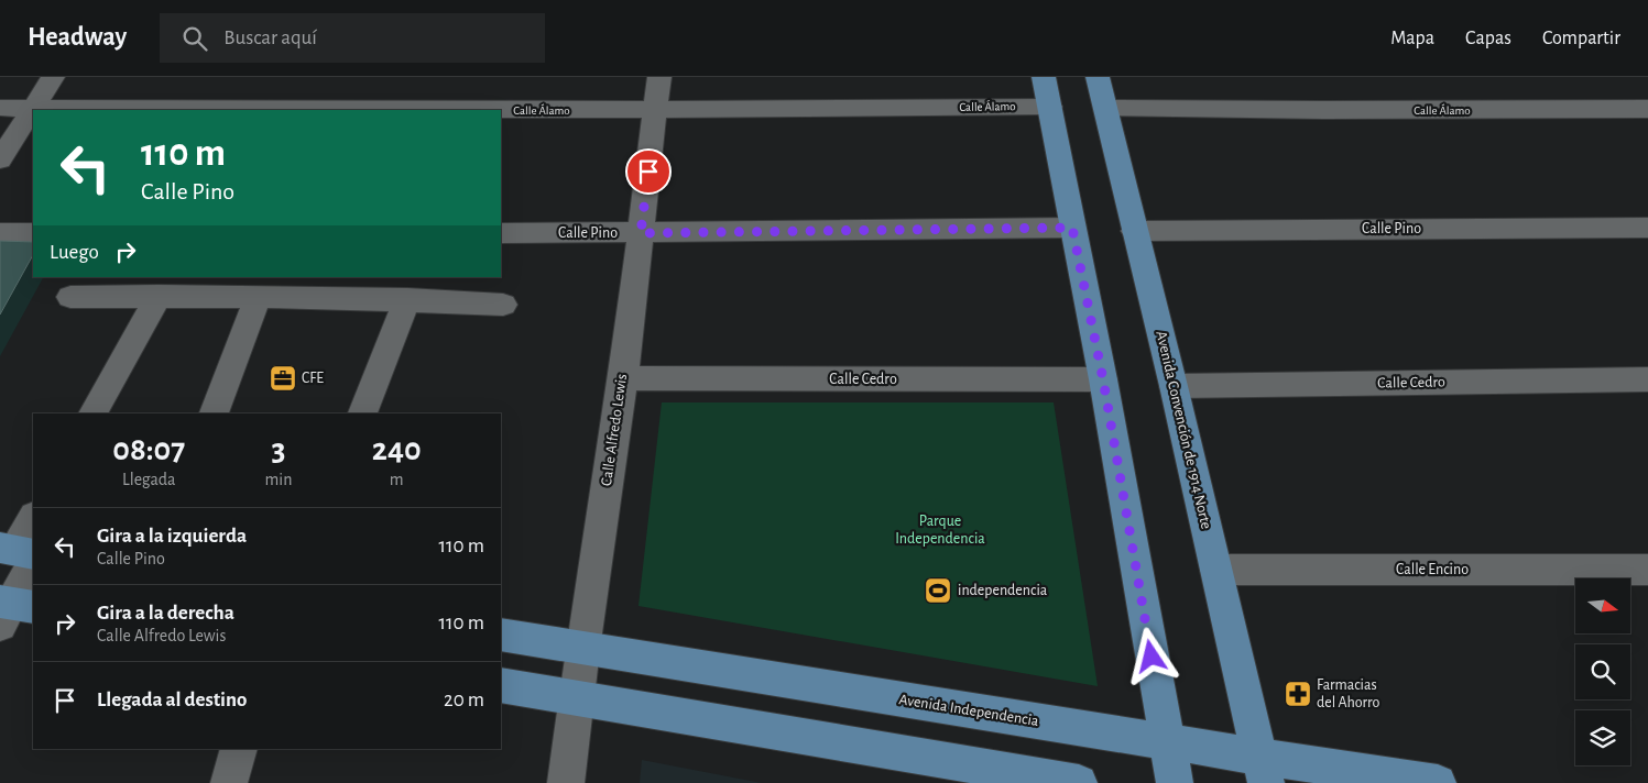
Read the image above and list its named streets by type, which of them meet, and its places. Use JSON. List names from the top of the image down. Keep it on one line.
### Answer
{"streets":{"main road":["Avenida Convención de 1914 Norte","Avenida Independencia"],"street":["Calle Álamo","Calle Pino","Calle Cedro","Calle Alfredo Lewis","Calle Encino"]},"crossings":[["Calle Álamo","Calle Alfredo Lewis"],["Calle Álamo","Avenida Convención de 1914 Norte"],["Calle Pino","Calle Alfredo Lewis"],["Calle Pino","Avenida Convención de 1914 Norte"],["Calle Cedro","Calle Alfredo Lewis"],["Calle Cedro","Avenida Convención de 1914 Norte"],["Calle Alfredo Lewis","Avenida Independencia"],["Avenida Convención de 1914 Norte","Calle Encino"],["Avenida Convención de 1914 Norte","Avenida Independencia"]],"parks":["Parque Independencia"],"places":{"office":["CFE"],"sports":["independencia"],"pharmacy":["Farmacias del Ahorro"]},"north":"right","page":{"header":"Headway","search":"Buscar aquí","nav":["Mapa","Capas","Compartir"],"turn":["110 m","Calle Pino"],"then":"Luego","eta":["08:07","Llegada","3","min","240","m"],"list":[{"name":"Gira a la izquierda","note":"Calle Pino","value":"110 m"},{"name":"Gira a la derecha","note":"Calle Alfredo Lewis","value":"110 m"},{"name":"Llegada al destino","value":"20 m"}]}}
